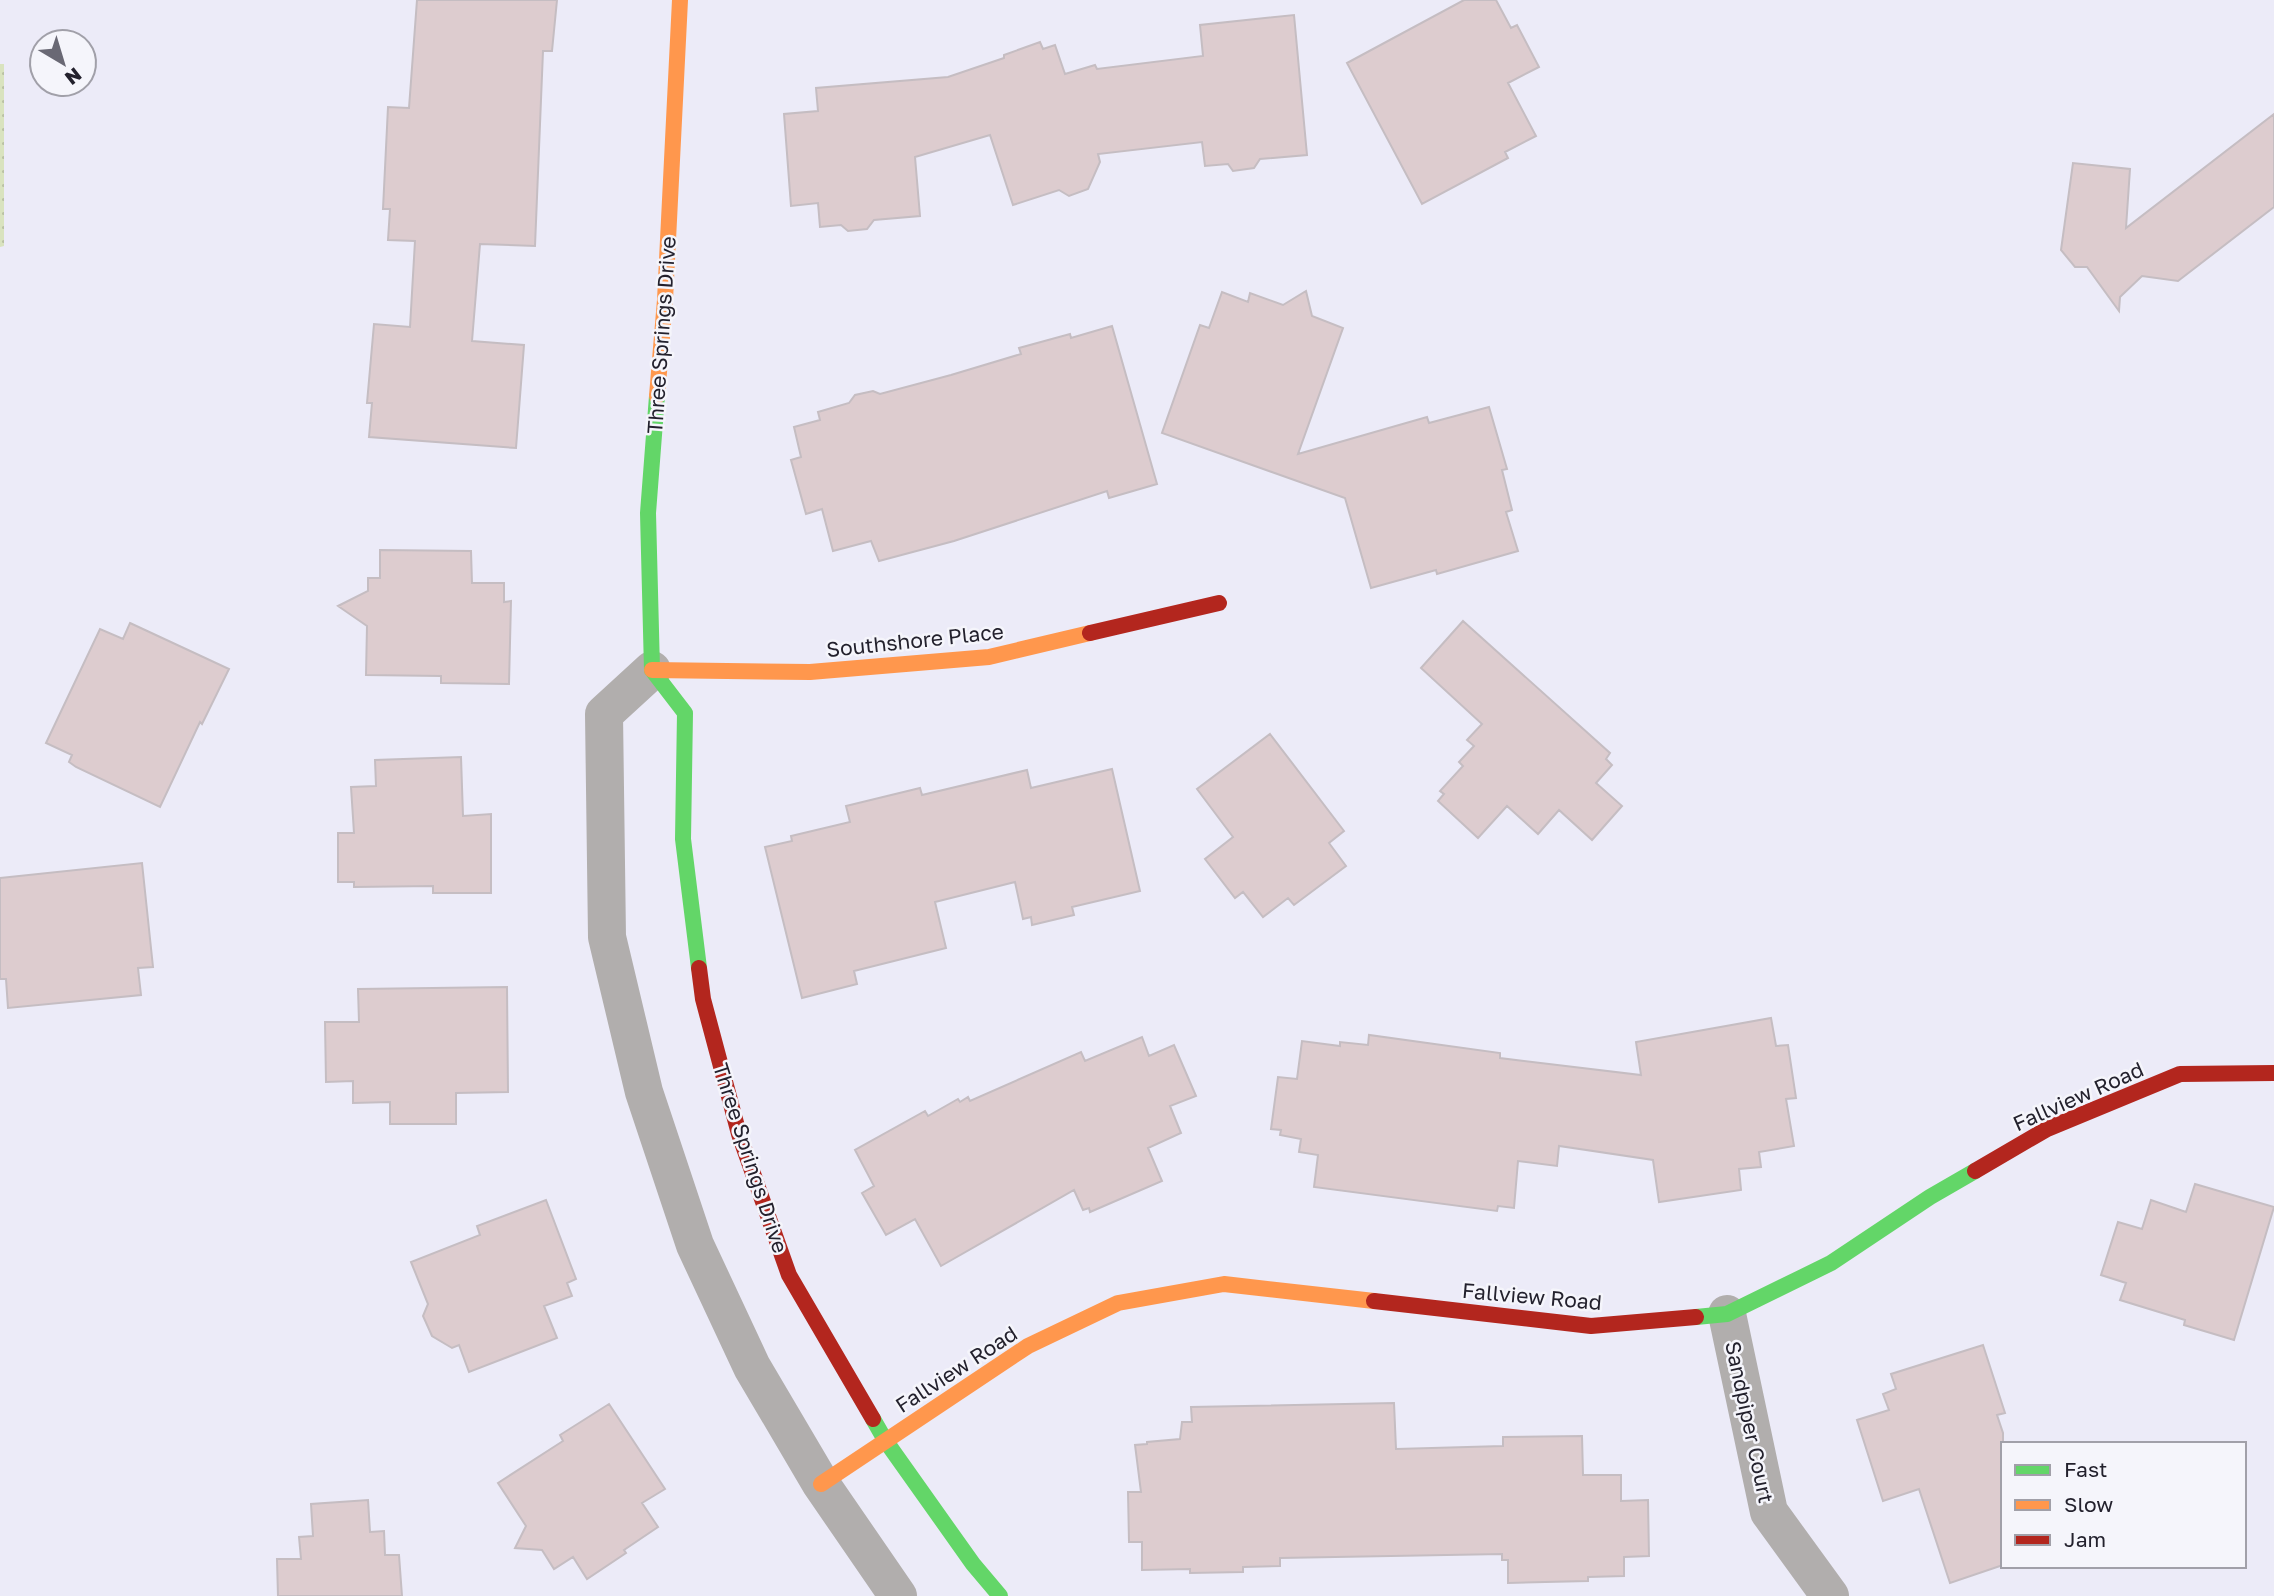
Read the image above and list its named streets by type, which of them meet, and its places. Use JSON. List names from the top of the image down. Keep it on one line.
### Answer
{"streets":{"street":["Three Springs Drive","Southshore Place","Fallview Road","Sandpiper Court"]},"crossings":[["Three Springs Drive","Southshore Place"],["Three Springs Drive","Fallview Road"],["Fallview Road","Sandpiper Court"]],"legend":["Fast","Slow","Jam"],"north":"bottom right"}
